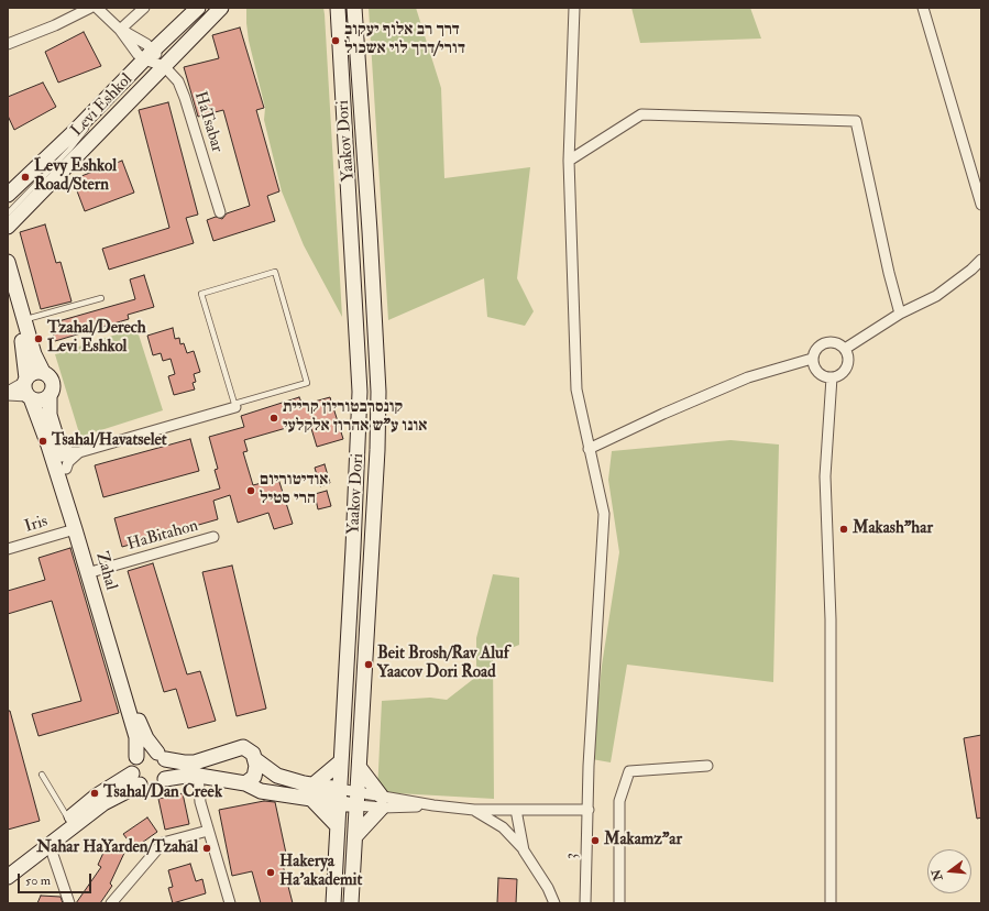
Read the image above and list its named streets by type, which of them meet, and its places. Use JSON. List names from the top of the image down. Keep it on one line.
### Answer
{"streets":{"main road":["Levi Eshkol","Yaakov Dori","Zahal"],"street":["HaTsabar","Iris","HaBitahon","3"]},"crossings":[["Levi Eshkol","HaTsabar"],["Iris","Zahal"],["HaBitahon","Zahal"]],"places":["דרך רב אלוף יעקוב דורי/דרך לוי אשכול","Levy Eshkol Road/Stern","Tzahal/Derech Levi Eshkol","קונסרבטוריון קריית אונו ע\"ש אהרון אלקלעי","Tsahal/Havatselet","אודיטוריום הרי סטיל","Makash\"har","Beit Brosh/Rav Aluf Yaacov Dori Road","Tsahal/Dan Creek","Makamz\"ar","Nahar HaYarden/Tzahal","Hakerya Ha'akademit"],"scale_bar":"50 m","north":"left"}
